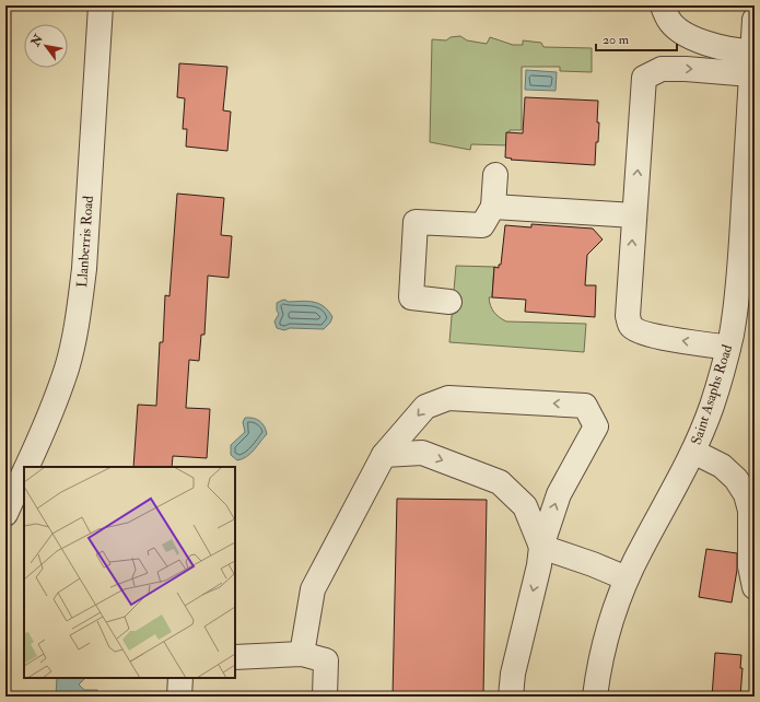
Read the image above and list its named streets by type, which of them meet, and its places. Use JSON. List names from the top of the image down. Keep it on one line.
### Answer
{"streets":{"street":["Llanberris Road","Saint Asaphs Road"]},"scale_bar":"20 m","north":"top left"}
